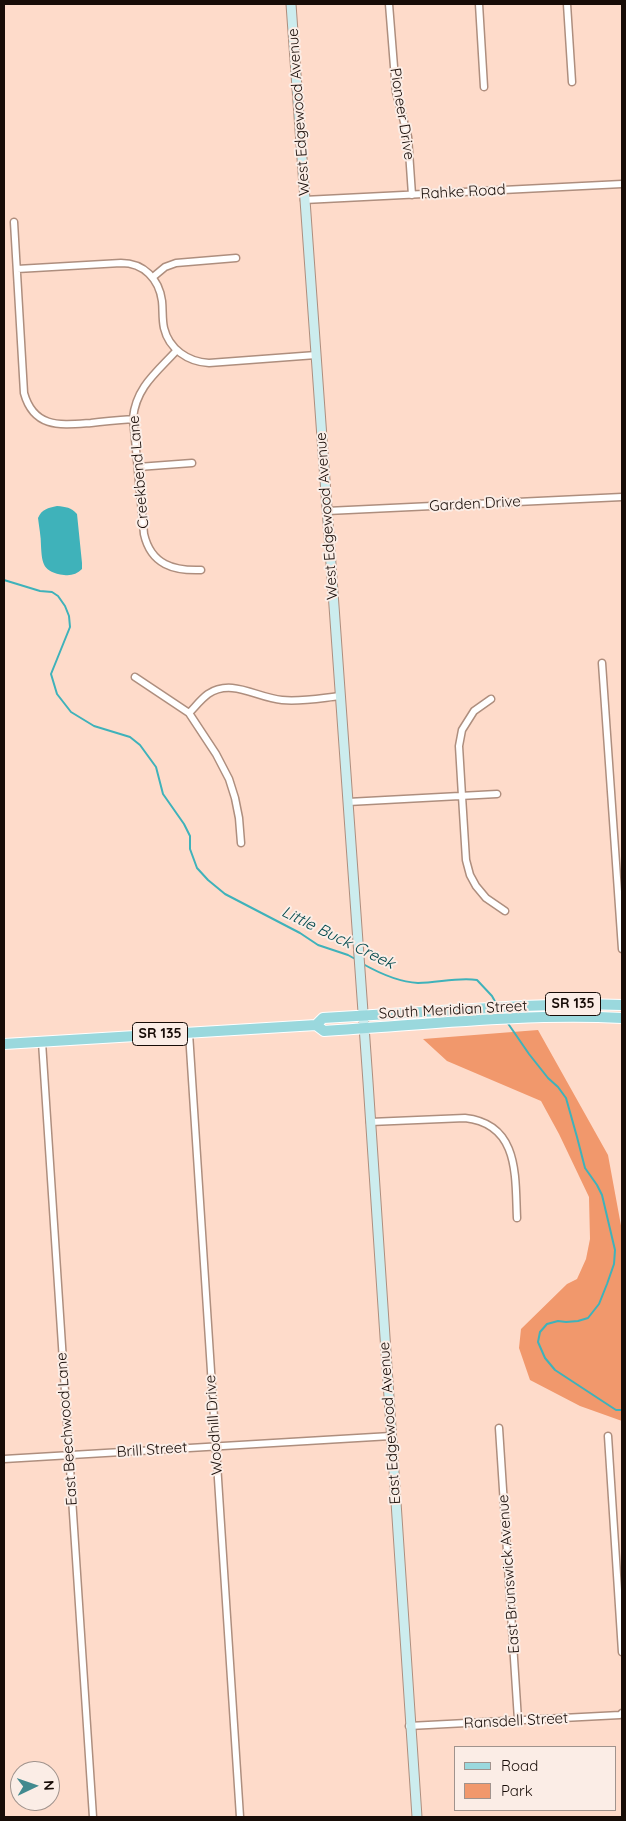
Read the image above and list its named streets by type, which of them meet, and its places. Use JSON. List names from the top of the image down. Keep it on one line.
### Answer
{"streets":{"main road":["West Edgewood Avenue","SR 135","South Meridian Street","East Edgewood Avenue"],"street":["Pioneer Drive","Rahke Road","Creekbend Lane","Garden Drive","Woodhill Drive","East Beechwood Lane","Brill Street","East Brunswick Avenue","Ransdell Street"]},"crossings":[["West Edgewood Avenue","Rahke Road"],["West Edgewood Avenue","Garden Drive"],["West Edgewood Avenue","South Meridian Street"],["West Edgewood Avenue","East Edgewood Avenue"],["Pioneer Drive","Rahke Road"],["South Meridian Street","East Edgewood Avenue"],["South Meridian Street","Woodhill Drive"],["South Meridian Street","East Beechwood Lane"],["East Edgewood Avenue","Brill Street"],["East Edgewood Avenue","Ransdell Street"],["Woodhill Drive","Brill Street"],["East Beechwood Lane","Brill Street"],["East Brunswick Avenue","Ransdell Street"]],"water":["Little Buck Creek"],"legend":["Road","Park"],"north":"right"}
